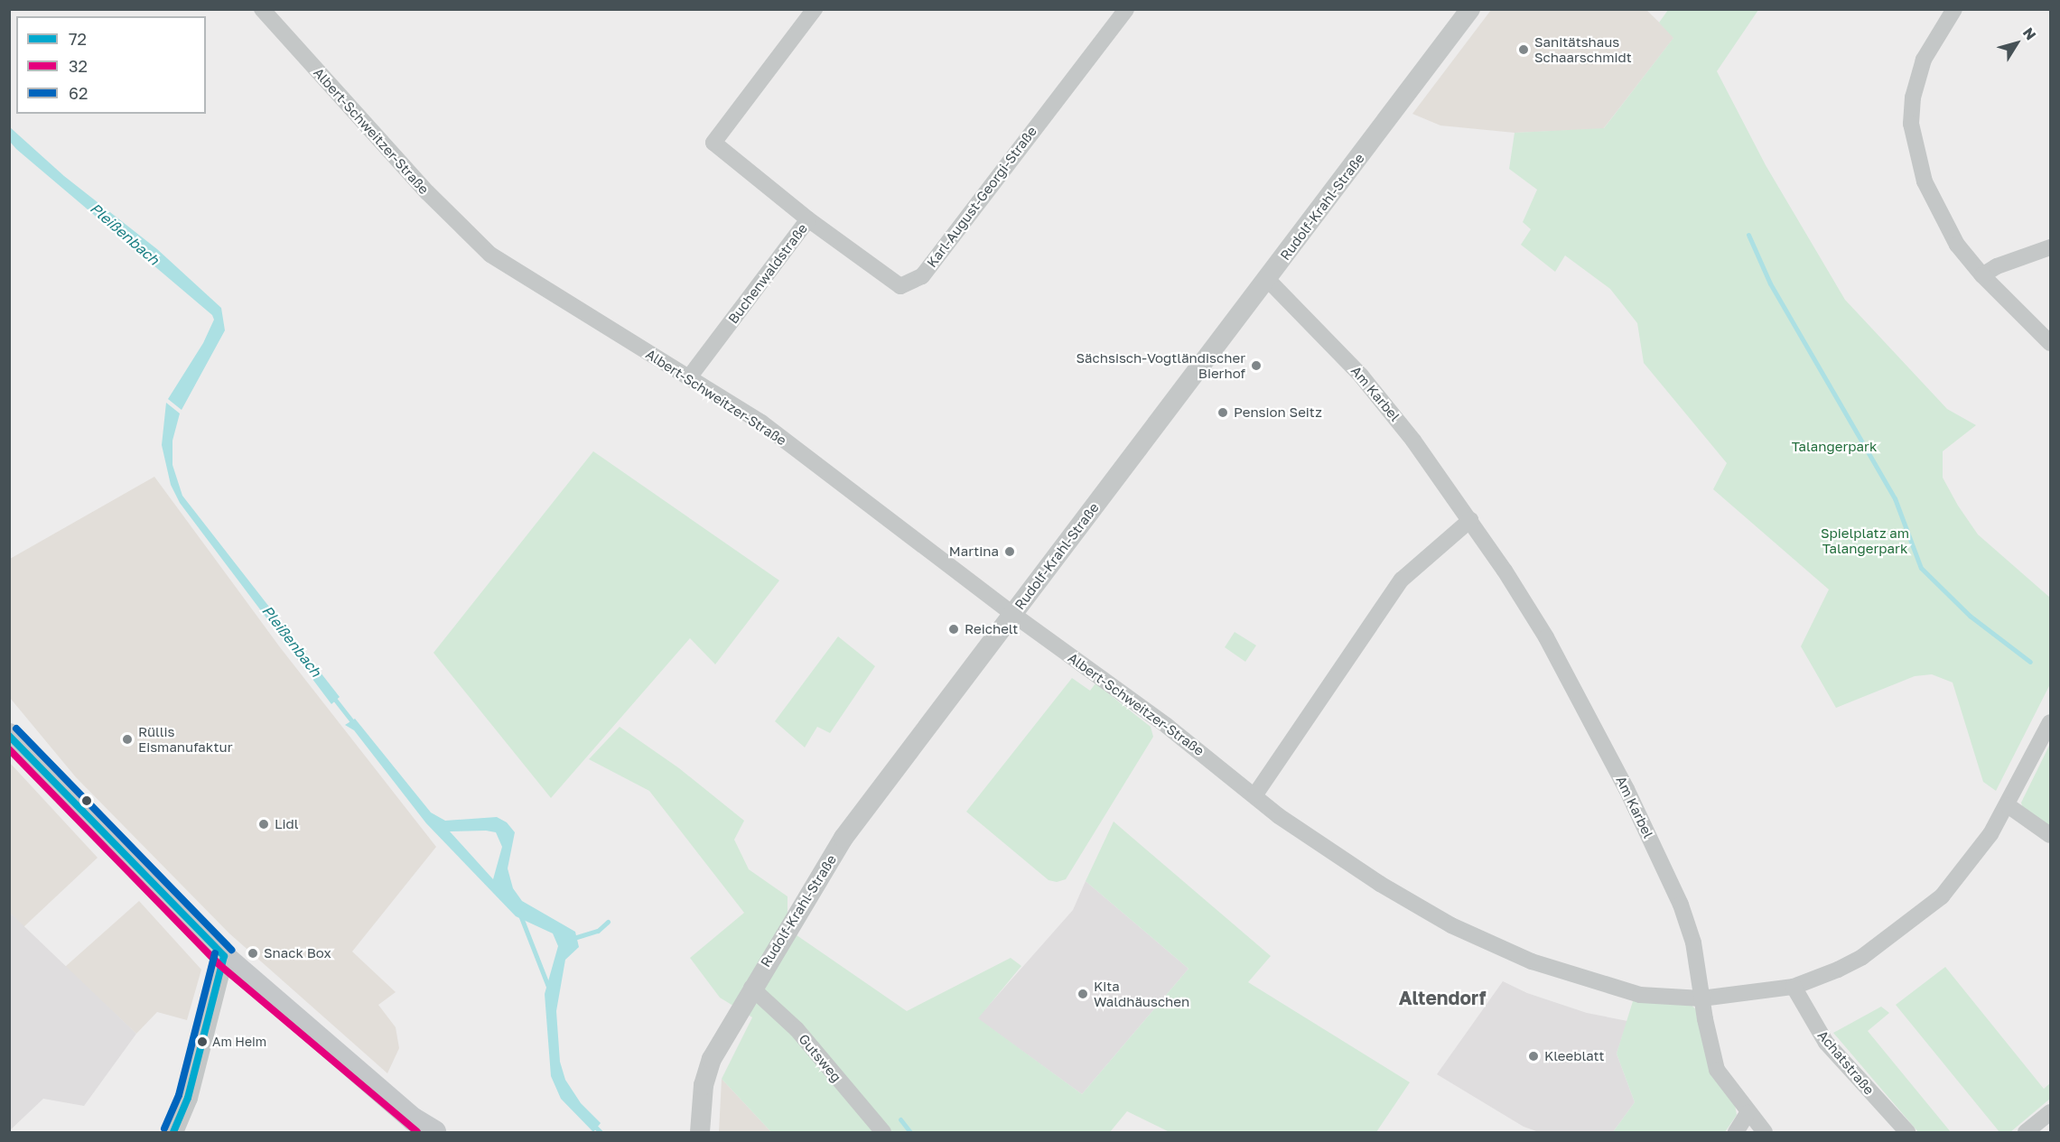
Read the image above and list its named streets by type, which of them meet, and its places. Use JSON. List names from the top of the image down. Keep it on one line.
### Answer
{"streets":{"street":["Albert-Schweitzer-Straße","Karl-August-Georgi-Straße","Rudolf-Krahl-Straße","Buchenwaldstraße","Am Karbel","Gutsweg","Achatstraße"]},"crossings":[["Albert-Schweitzer-Straße","Rudolf-Krahl-Straße"],["Albert-Schweitzer-Straße","Buchenwaldstraße"],["Albert-Schweitzer-Straße","Am Karbel"],["Albert-Schweitzer-Straße","Achatstraße"],["Karl-August-Georgi-Straße","Buchenwaldstraße"],["Rudolf-Krahl-Straße","Am Karbel"],["Rudolf-Krahl-Straße","Gutsweg"]],"districts":["Altendorf"],"water":["Pleißenbach"],"parks":["Talangerpark","Spielplatz am Talangerpark"],"places":["Sanitätshaus Schaarschmidt","Sächsisch-Vogtländischer Bierhof","Pension Seitz","Martina","Reichelt","Rüllis Eismanufaktur","Lidl","Snack Box","Kita Waldhäuschen","Am Heim","Kleeblatt"],"lines":["transit line 62","transit line 72","transit line 32"],"legend":["72","32","62"],"north":"top right"}
